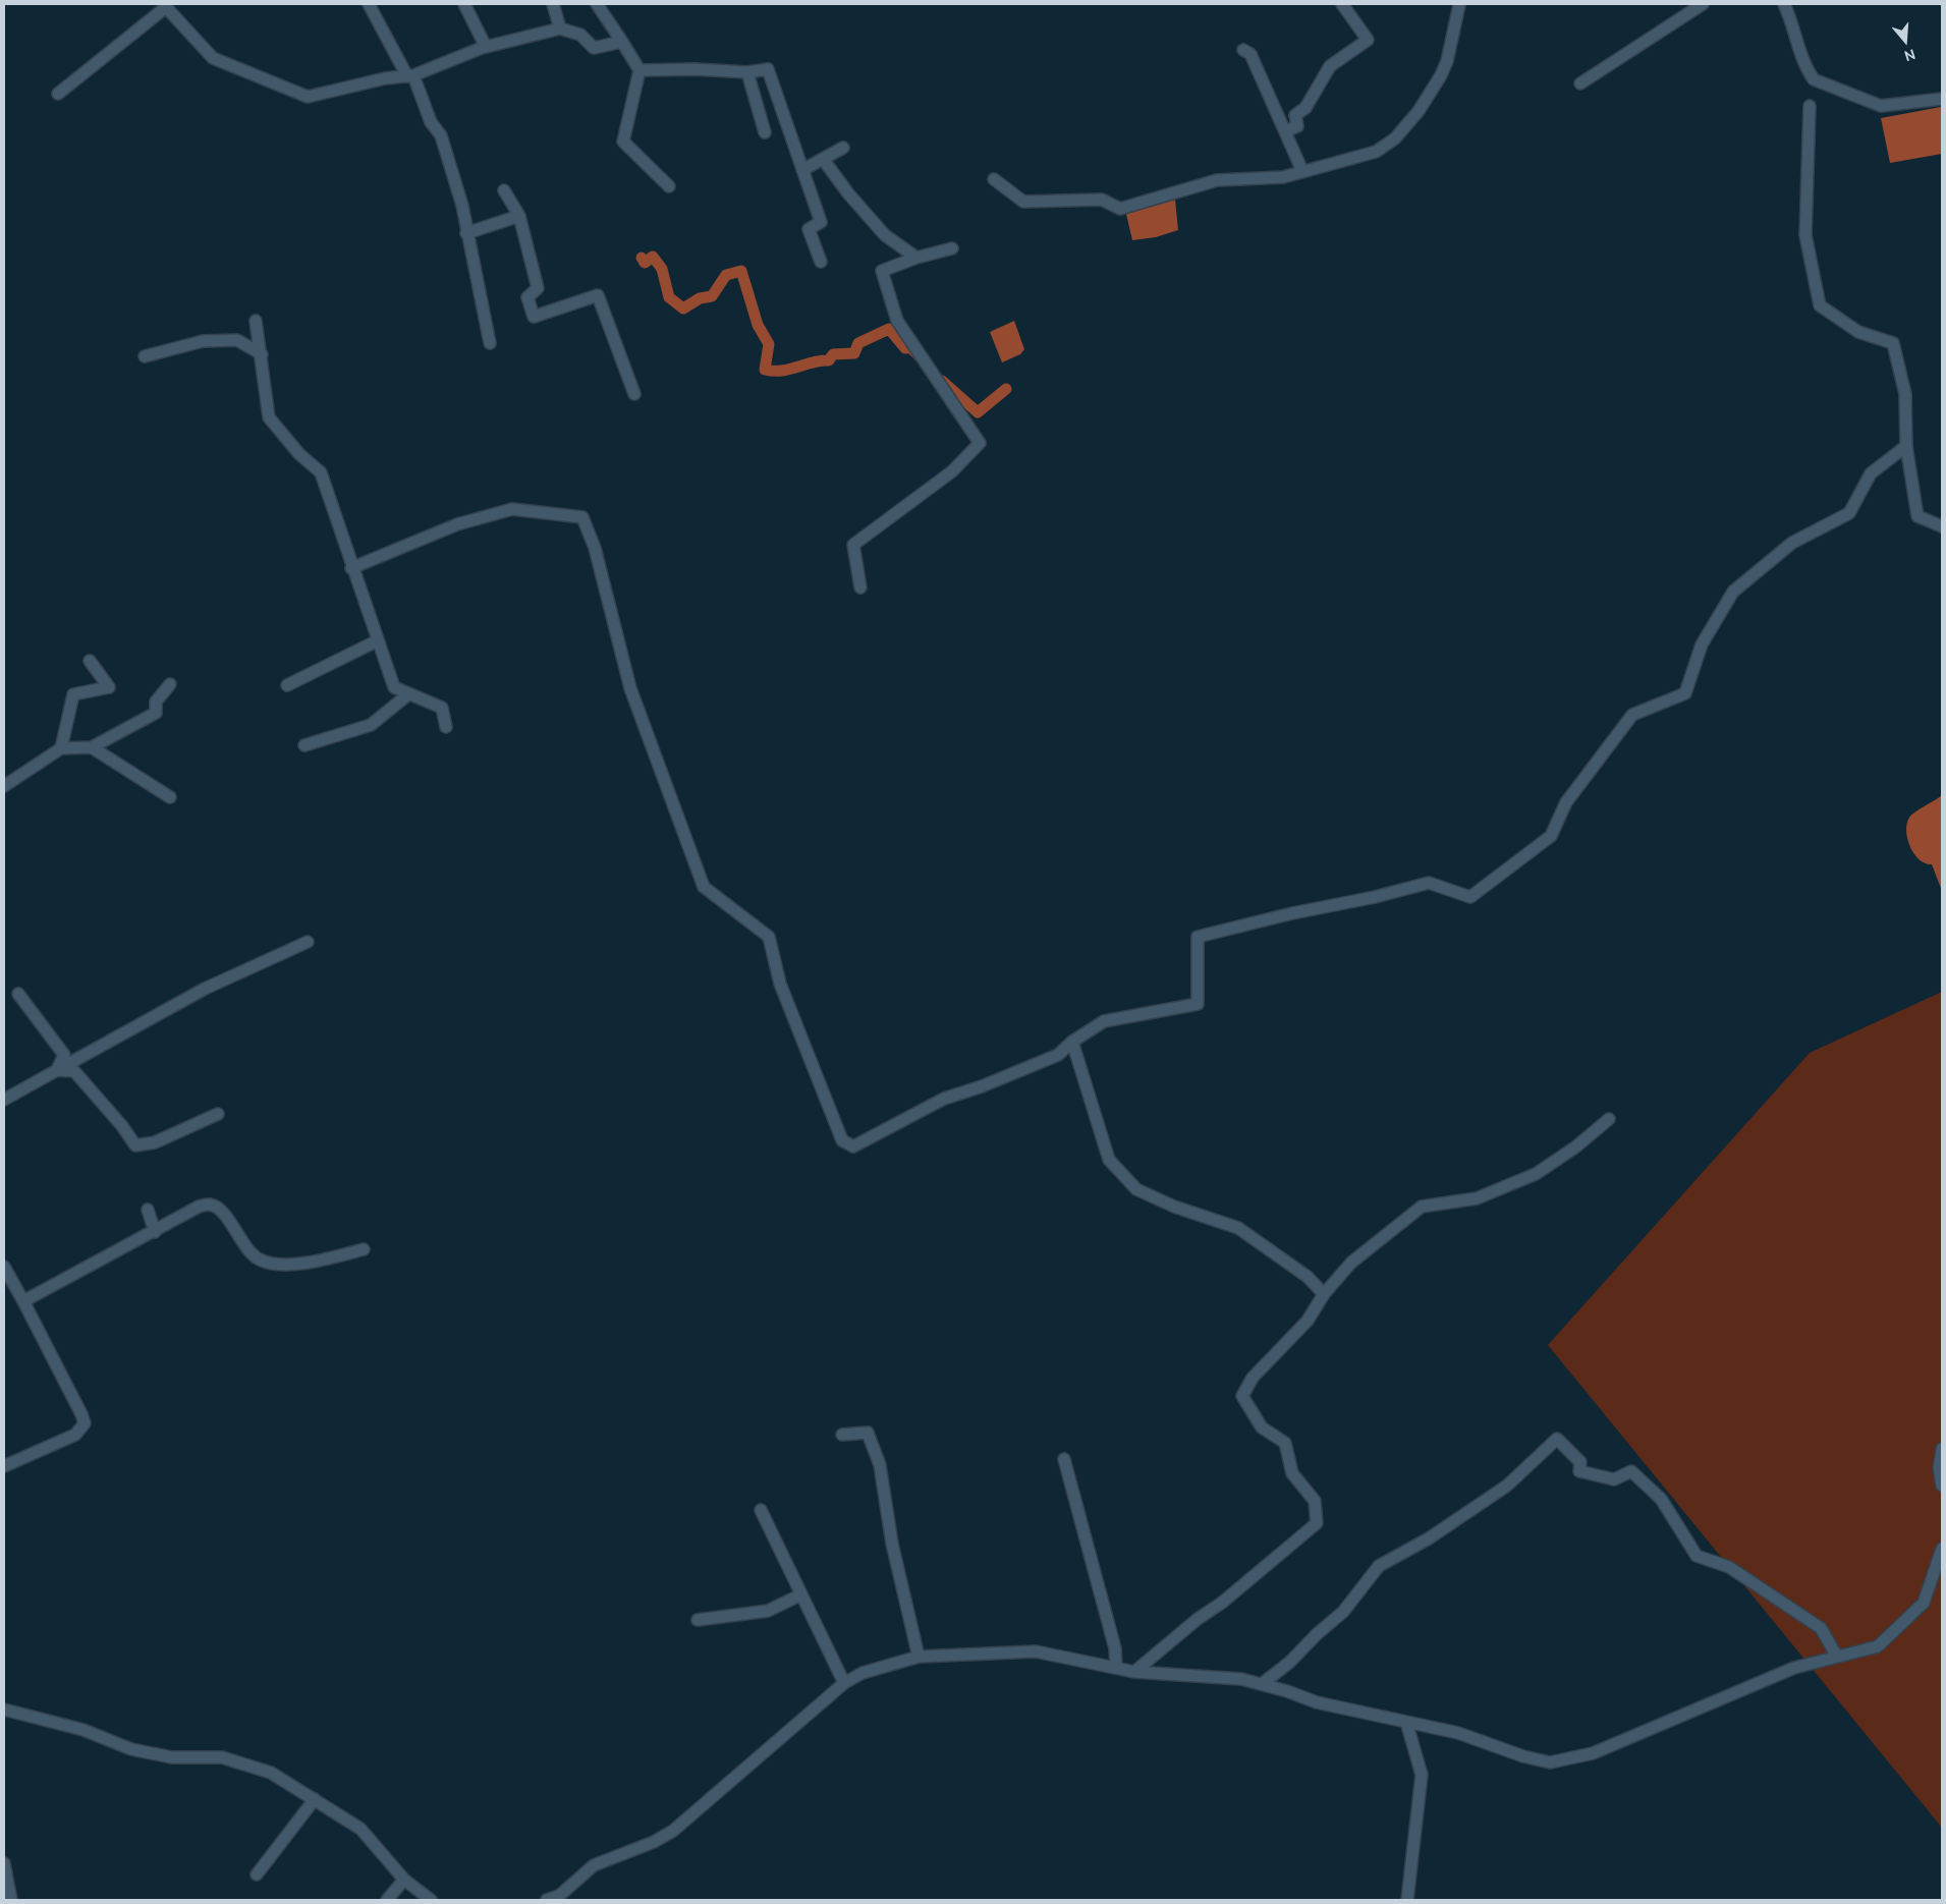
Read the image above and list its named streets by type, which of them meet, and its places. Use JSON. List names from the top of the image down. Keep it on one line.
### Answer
{"north":"bottom"}
